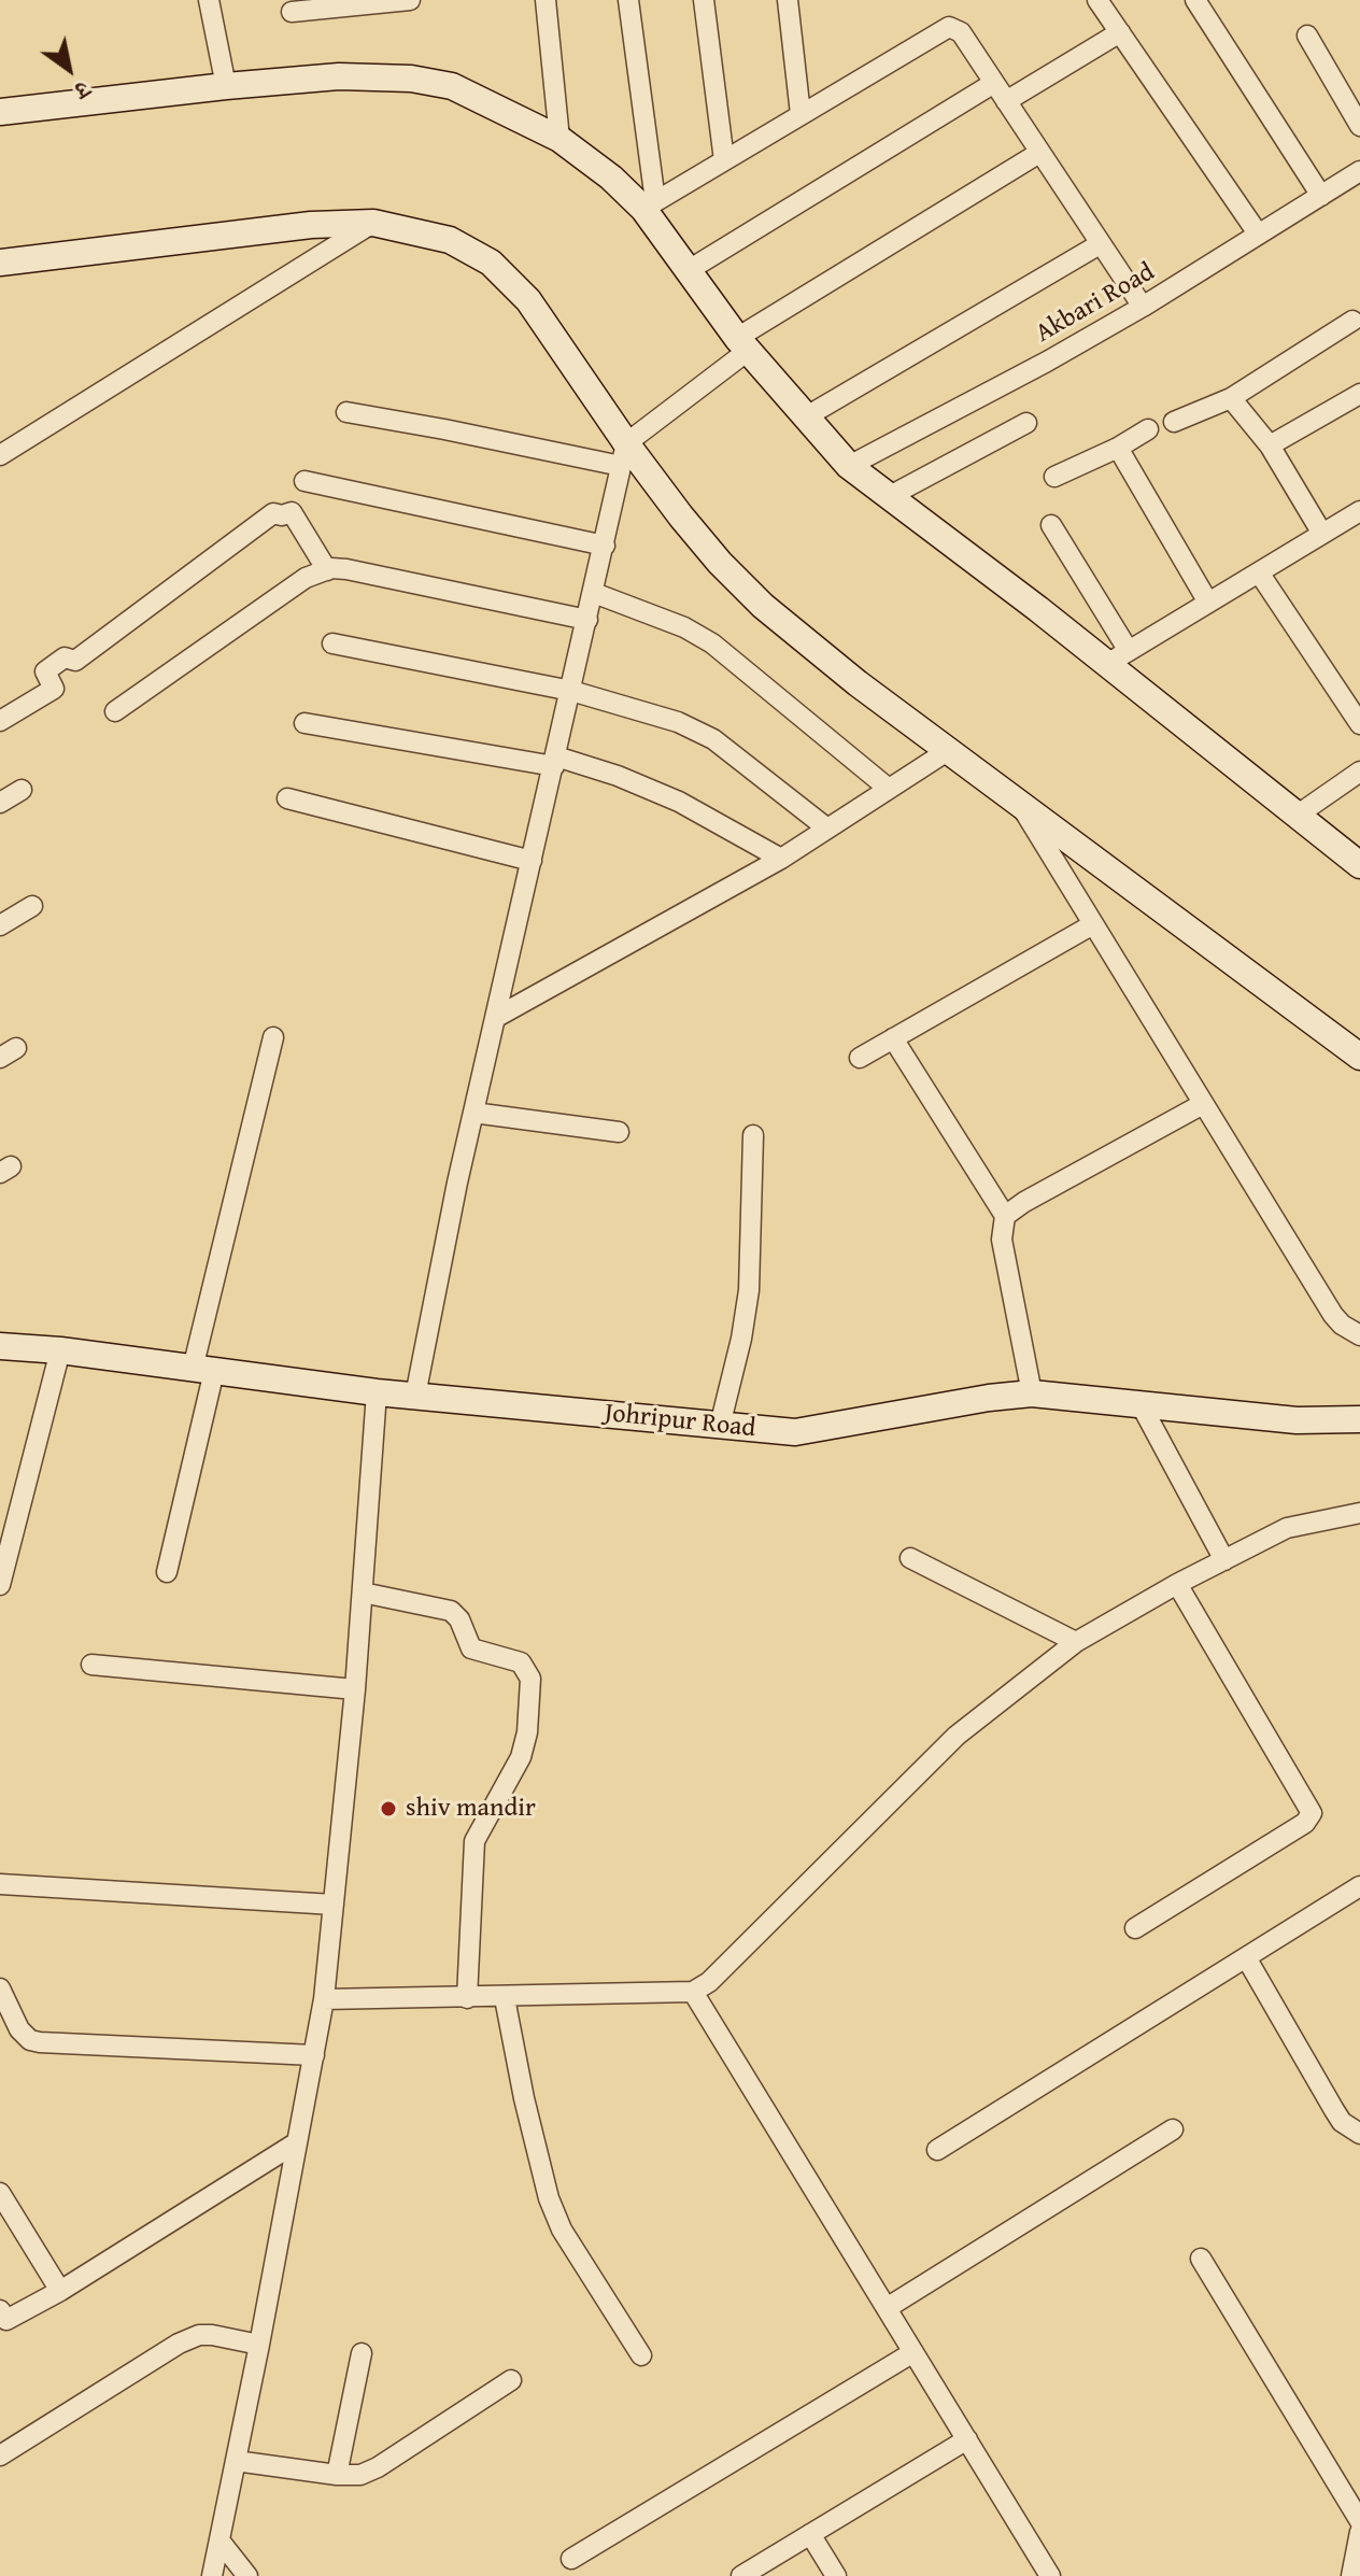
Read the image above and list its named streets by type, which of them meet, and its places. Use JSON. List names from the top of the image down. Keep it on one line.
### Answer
{"streets":{"street":["Akbari Road","Johripur Road"]},"places":["shiv mandir"],"north":"bottom right"}
